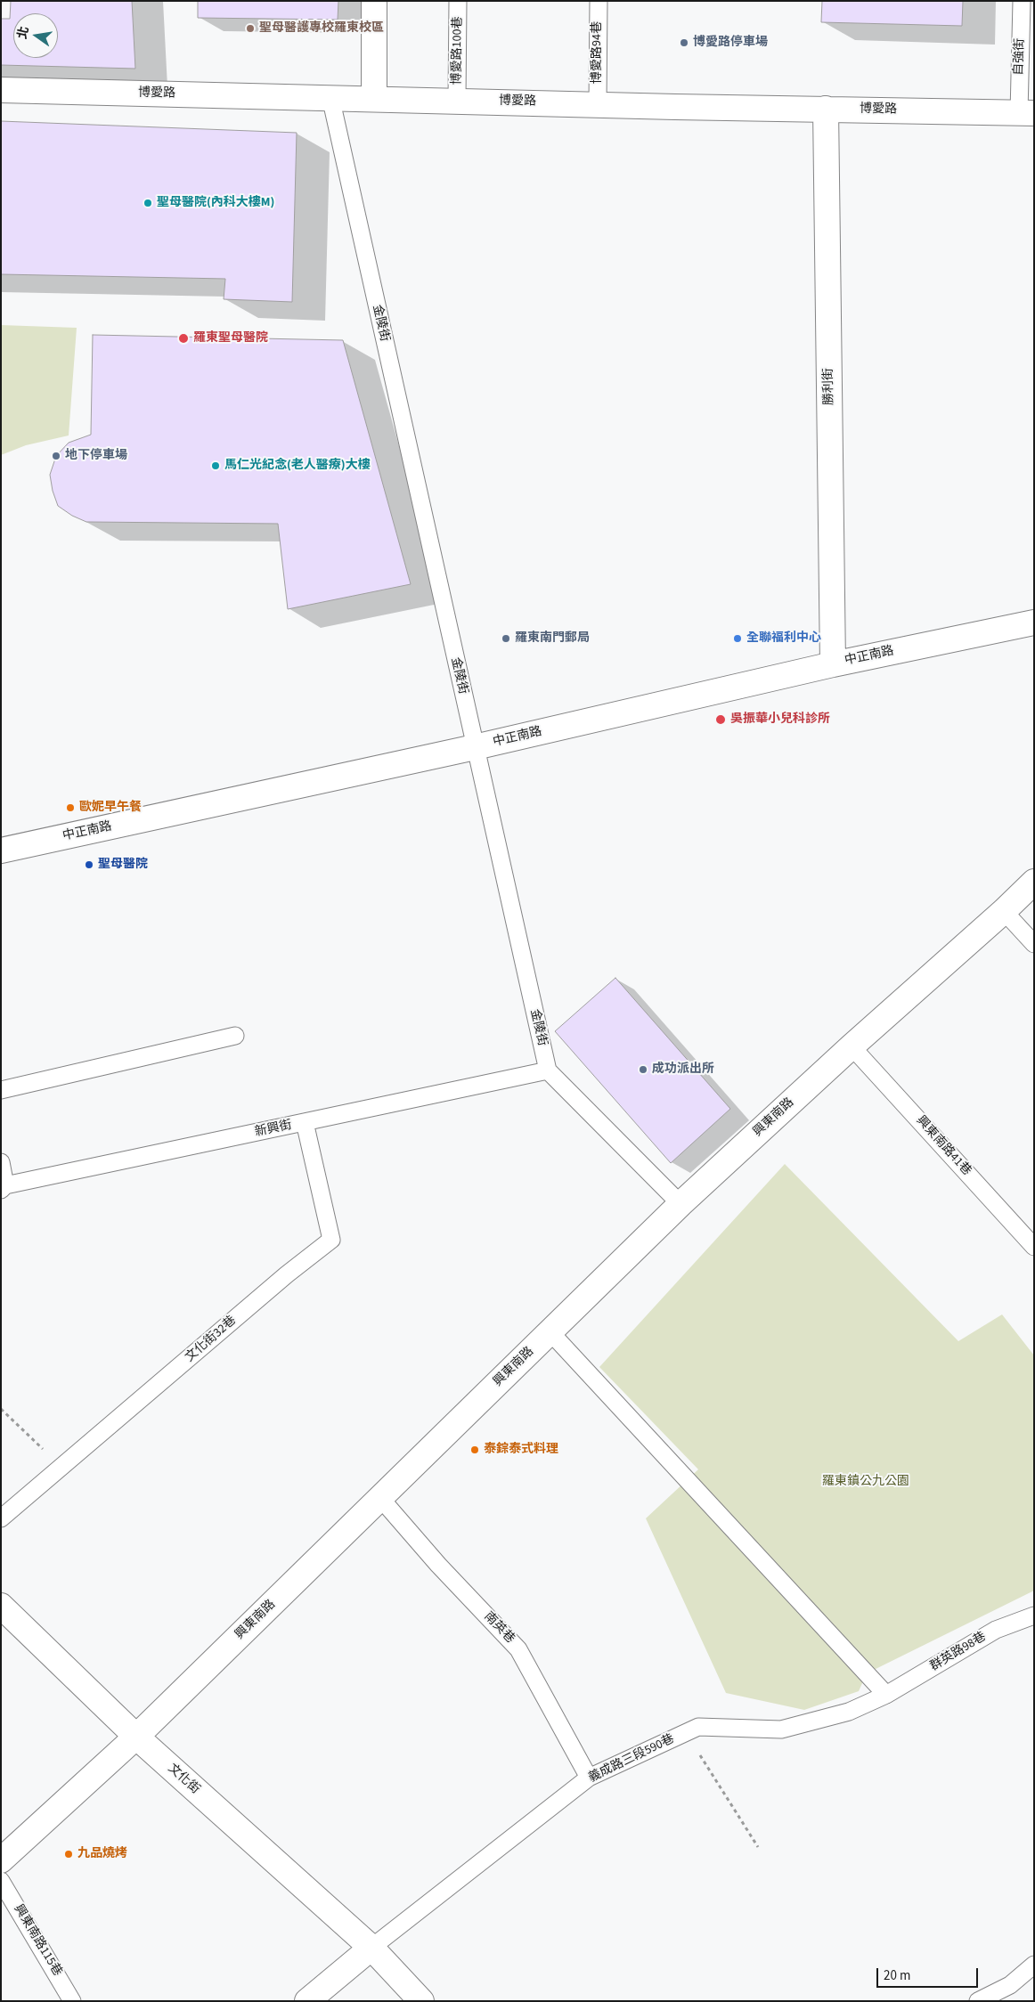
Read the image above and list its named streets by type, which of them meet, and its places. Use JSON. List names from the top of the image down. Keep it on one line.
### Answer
{"streets":{"street":["博愛路","勝利街","中正南路","興東南路","文化街"],"lane":["博愛路100巷","博愛路94巷","自強街","金陵街","新興街","興東南路41巷","文化街32巷","南英巷","群英路98巷","義成路三段590巷","興東南路115巷"]},"crossings":[["博愛路100巷","博愛路"],["博愛路94巷","博愛路"],["自強街","博愛路"],["博愛路","金陵街"],["博愛路","勝利街"],["金陵街","中正南路"],["金陵街","新興街"],["勝利街","中正南路"],["興東南路","興東南路41巷"],["興東南路","南英巷"],["興東南路","文化街"],["新興街","文化街32巷"],["南英巷","義成路三段590巷"],["群英路98巷","義成路三段590巷"],["義成路三段590巷","文化街"]],"parks":["羅東鎮公九公園"],"places":["聖母醫護專校羅東校區","博愛路停車場","聖母醫院(內科大樓M)","羅東聖母醫院","地下停車場","馬仁光紀念(老人醫療)大樓","羅東南門郵局","全聯福利中心","吳振華小兒科診所","歐妮早午餐","聖母醫院","成功派出所","泰錝泰式料理","九品燒烤"],"scale_bar":"20 m","north":"left"}
